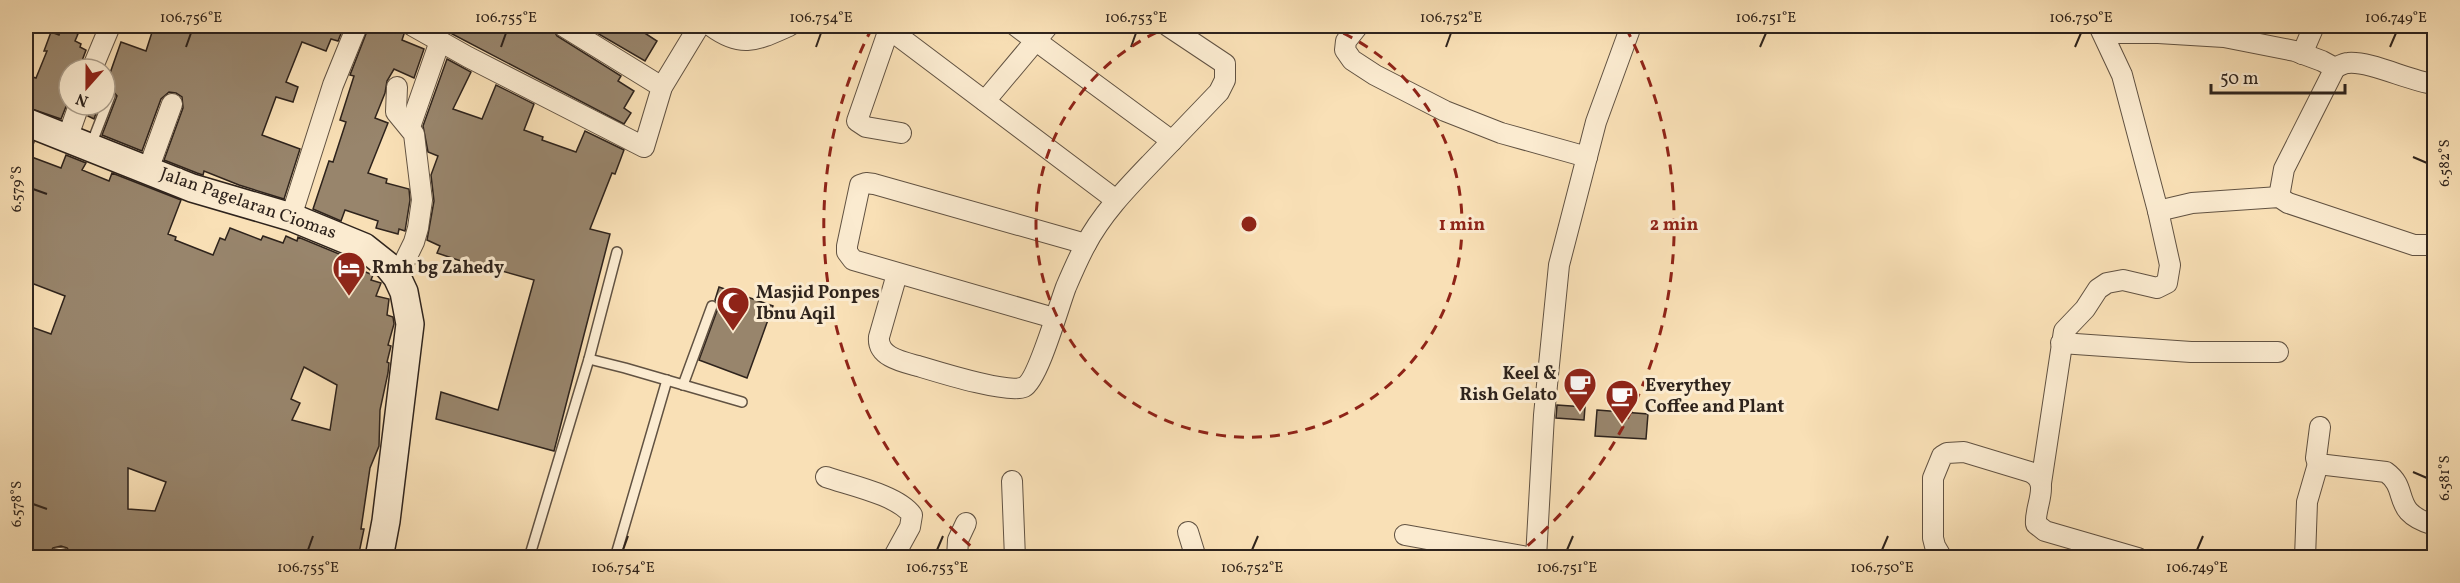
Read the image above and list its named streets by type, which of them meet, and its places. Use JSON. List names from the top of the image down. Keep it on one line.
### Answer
{"streets":{"main road":["Jalan Pagelaran Ciomas"]},"places":{"hotel":["Rmh bg Zahedy"],"mosque":["Masjid Ponpes Ibnu Aqil"],"cafe":["Keel & Rish Gelato","Everythey Coffee and Plant"]},"scale_bar":"50 m","north":"bottom","coordinates":["106.756°E","106.755°E","106.754°E","106.753°E","106.752°E","106.751°E","106.750°E","106.749°E","6.582°S","6.579°S","6.581°S","6.578°S"],"rings":["1 min","2 min"]}
